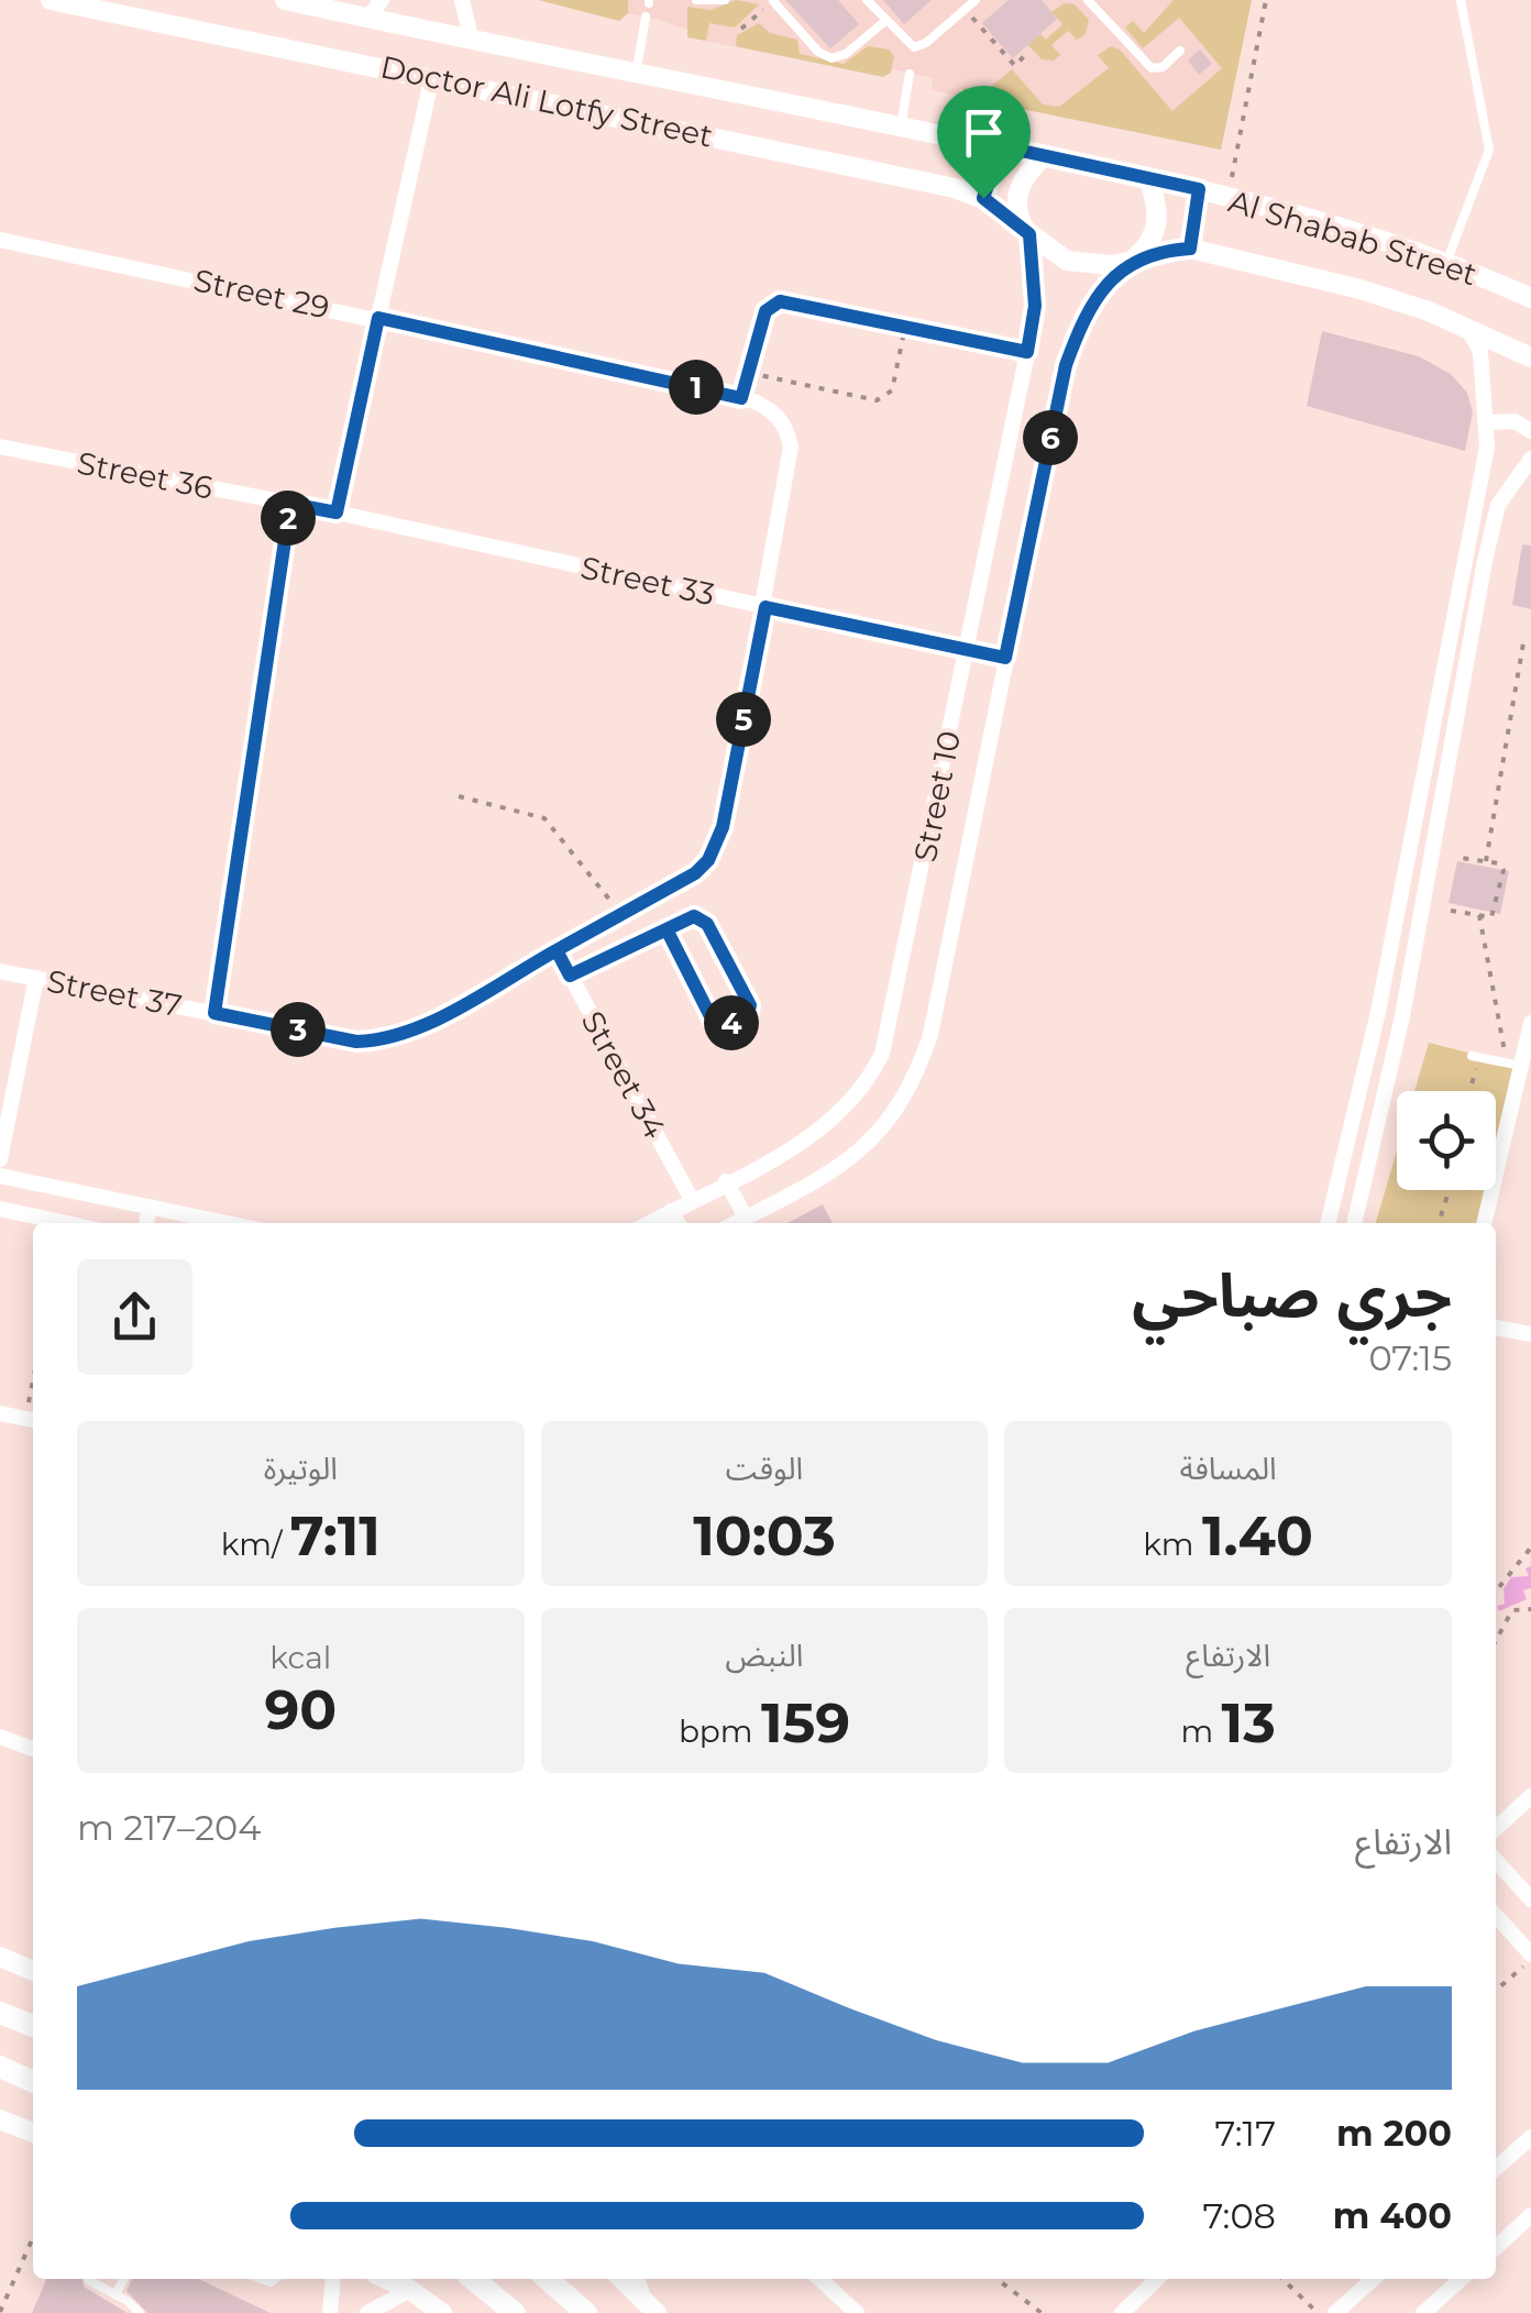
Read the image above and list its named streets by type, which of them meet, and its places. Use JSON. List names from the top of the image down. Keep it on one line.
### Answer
{"streets":{"street":["Doctor Ali Lotfy Street","Al Shabab Street","Street 29","Street 36","Street 33","Street 10","Street 37","Street 34"]},"crossings":[["Doctor Ali Lotfy Street","Al Shabab Street"],["Doctor Ali Lotfy Street","Street 10"],["Al Shabab Street","Street 10"],["Street 29","Street 33"],["Street 29","Street 37"],["Street 36","Street 33"],["Street 33","Street 10"],["Street 33","Street 37"],["Street 10","Street 34"],["Street 37","Street 34"]],"page":{"pins":["1","6","2","5","4","3"],"heading":["جري صباحي","07:15"],"stats":[["المسافة","1.40 km"],["الوقت","10:03"],["الوتيرة","7:11 /km"],["الارتفاع","13 m"],["النبض","159 bpm"],["kcal","90"]],"chart":["الارتفاع","204–217 m"],"list":[{"name":"200 m","note":"7:17"},{"name":"400 m","note":"7:08"}]}}
